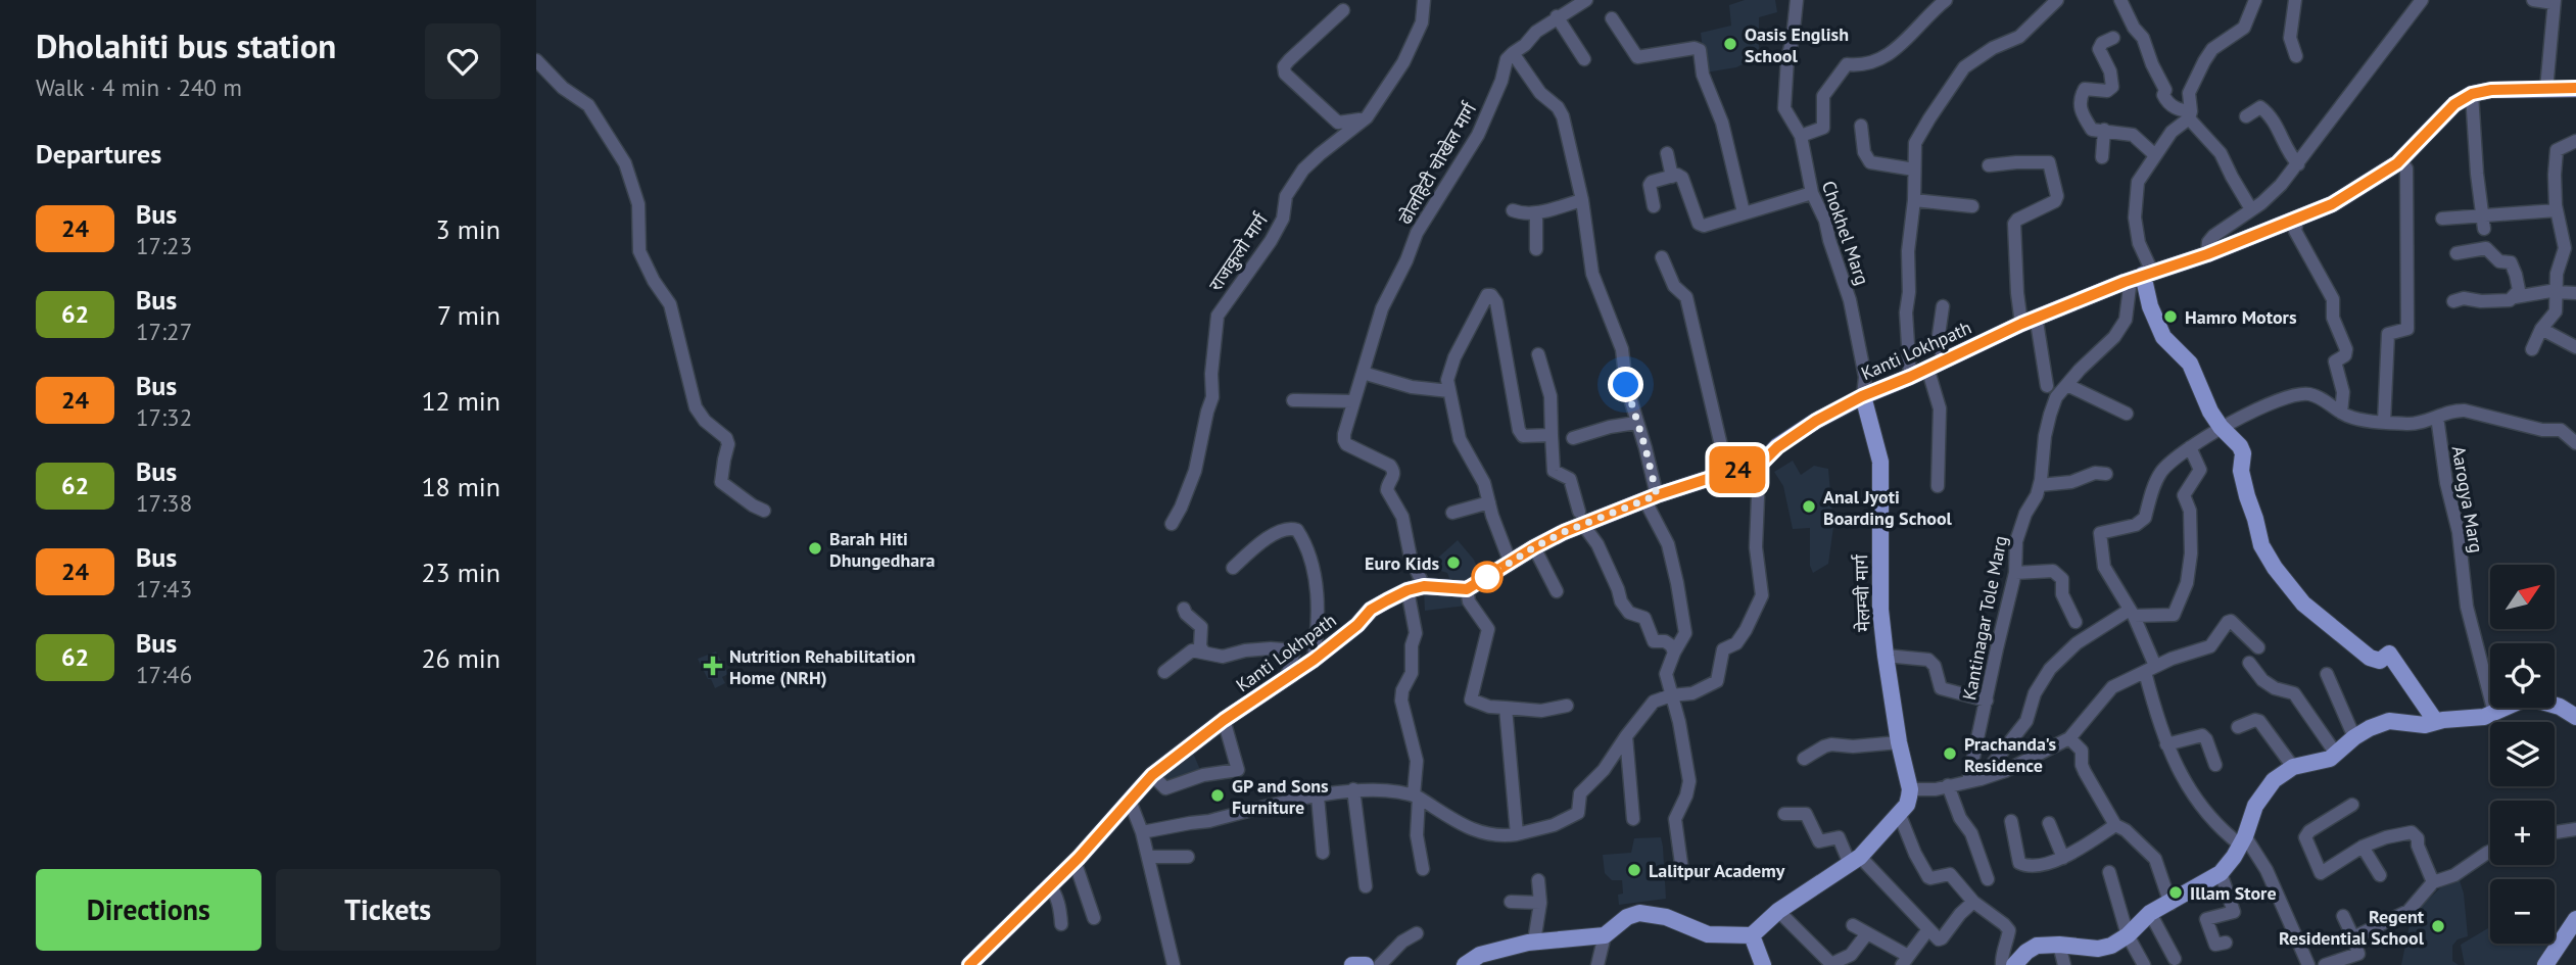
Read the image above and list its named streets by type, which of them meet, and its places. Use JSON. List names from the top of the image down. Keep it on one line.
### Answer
{"streets":{"main road":["Kanti Lokhpath","मेलम्ची मार्ग"],"street":["ढोलहिटी चोखेल मार्ग","Chokhel Marg","राजकुलो मार्ग","Aarogya Marg","Kantinagar Tole Marg"]},"crossings":[["ढोलहिटी चोखेल मार्ग","Kanti Lokhpath"],["Chokhel Marg","Kanti Lokhpath"],["Chokhel Marg","मेलम्ची मार्ग"],["Kanti Lokhpath","मेलम्ची मार्ग"],["Kanti Lokhpath","Kantinagar Tole Marg"]],"places":{"other":["Oasis English School","Hamro Motors","Anal Jyoti Boarding School","Barah Hiti Dhungedhara","Euro Kids","Prachanda's Residence","GP and Sons Furniture","Lalitpur Academy","Illam Store","Regent Residential School"],"health":["Nutrition Rehabilitation Home (NRH)"]},"lines":["bus line 24"],"north":"top right","page":{"heading":[["Dholahiti bus station","Walk · 4 min · 240 m"],"Departures"],"on_map":"24","list":[{"mark":"24","name":"Bus","note":"17:23","value":"3 min"},{"mark":"62","name":"Bus","note":"17:27","value":"7 min"},{"mark":"24","name":"Bus","note":"17:32","value":"12 min"},{"mark":"62","name":"Bus","note":"17:38","value":"18 min"},{"mark":"24","name":"Bus","note":"17:43","value":"23 min"},{"mark":"62","name":"Bus","note":"17:46","value":"26 min"}],"map_buttons":["+","−"],"buttons":["Directions","Tickets"]}}
